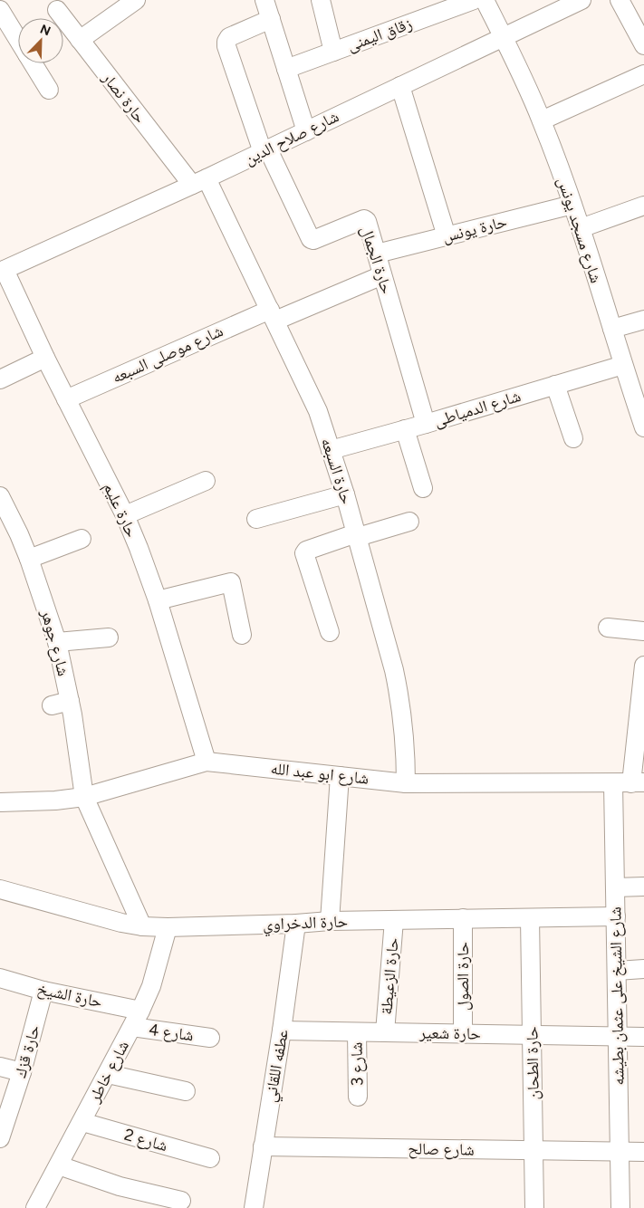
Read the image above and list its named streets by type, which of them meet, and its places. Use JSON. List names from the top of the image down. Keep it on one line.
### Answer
{"streets":{"street":["زقاق اليمنى","حارة نصار","شارع صلاح الدين","حارة يونس","شارع مسجد يونس","حارة الجمال","شارع موصلى السبعه","شارع الدمياطى","حارة السبعه","حارة عليم","شارع جوهر","شارع ابو عبد الله","حارة الدخراوي","حارة الزعيطة","حارة الصول","حارة الشيخ","شارع الشيخ على عثمان بطيشه","شارع 4","حارة شعير","حارة قزك","حارة الطحان","شارع 3","عطفه اللقاني","شارع خاطر","شارع 2","شارع صالح"]},"crossings":[["حارة نصار","شارع صلاح الدين"],["حارة نصار","حارة السبعه"],["شارع صلاح الدين","شارع مسجد يونس"],["شارع صلاح الدين","حارة الجمال"],["شارع صلاح الدين","حارة السبعه"],["شارع صلاح الدين","حارة عليم"],["حارة يونس","شارع مسجد يونس"],["حارة يونس","حارة الجمال"],["شارع مسجد يونس","شارع الدمياطى"],["حارة الجمال","شارع موصلى السبعه"],["حارة الجمال","شارع الدمياطى"],["شارع موصلى السبعه","حارة السبعه"],["شارع موصلى السبعه","حارة عليم"],["شارع الدمياطى","حارة السبعه"],["حارة السبعه","شارع ابو عبد الله"],["حارة عليم","شارع ابو عبد الله"],["شارع جوهر","شارع ابو عبد الله"],["شارع جوهر","حارة الدخراوي"],["شارع ابو عبد الله","شارع الشيخ على عثمان بطيشه"],["حارة الدخراوي","حارة الزعيطة"],["حارة الدخراوي","حارة الصول"],["حارة الدخراوي","شارع الشيخ على عثمان بطيشه"],["حارة الدخراوي","حارة الطحان"],["حارة الدخراوي","عطفه اللقاني"],["حارة الدخراوي","شارع خاطر"],["حارة الزعيطة","حارة شعير"],["حارة الصول","حارة شعير"],["حارة الشيخ","شارع 4"],["حارة الشيخ","حارة قزك"],["حارة الشيخ","شارع خاطر"],["شارع الشيخ على عثمان بطيشه","حارة شعير"],["شارع الشيخ على عثمان بطيشه","شارع صالح"],["شارع 4","شارع خاطر"],["حارة شعير","حارة الطحان"],["حارة شعير","شارع 3"],["حارة شعير","عطفه اللقاني"],["حارة الطحان","شارع صالح"],["عطفه اللقاني","شارع صالح"],["شارع خاطر","شارع 2"]],"north":"top right"}
